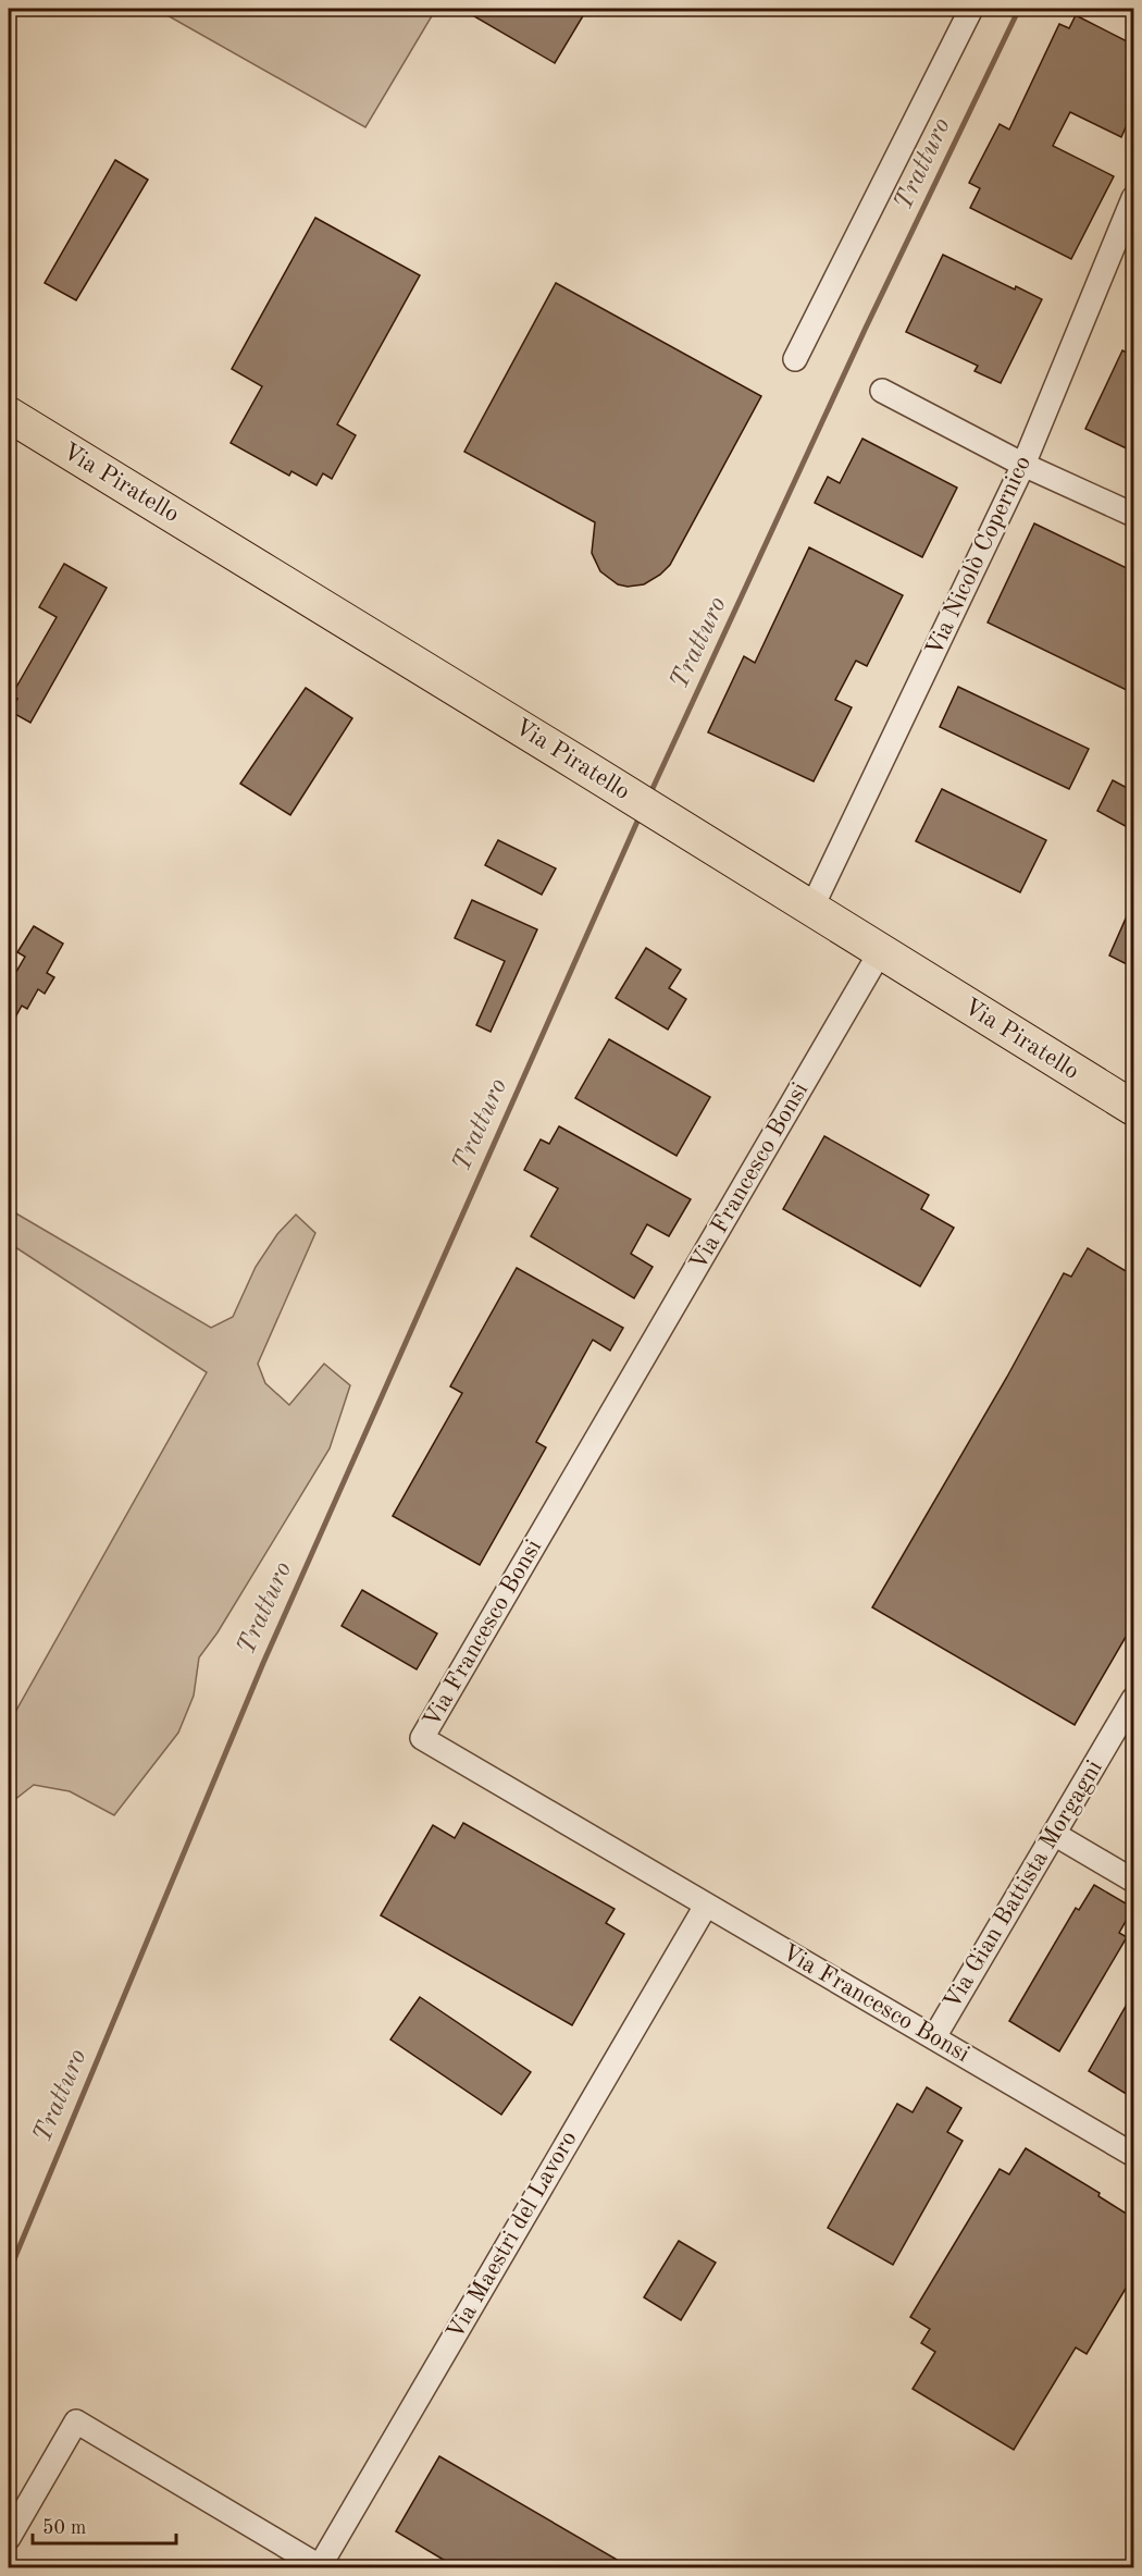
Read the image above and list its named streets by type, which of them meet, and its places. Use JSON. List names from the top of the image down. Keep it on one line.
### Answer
{"streets":{"main road":["Via Piratello"],"street":["Via Nicolò Copernico","Via Francesco Bonsi","Via Gian Battista Morgagni","Via Maestri del Lavoro"]},"crossings":[["Via Piratello","Via Nicolò Copernico"],["Via Piratello","Via Francesco Bonsi"],["Via Francesco Bonsi","Via Gian Battista Morgagni"],["Via Francesco Bonsi","Via Maestri del Lavoro"]],"water":["Tratturo"],"scale_bar":"50 m"}
